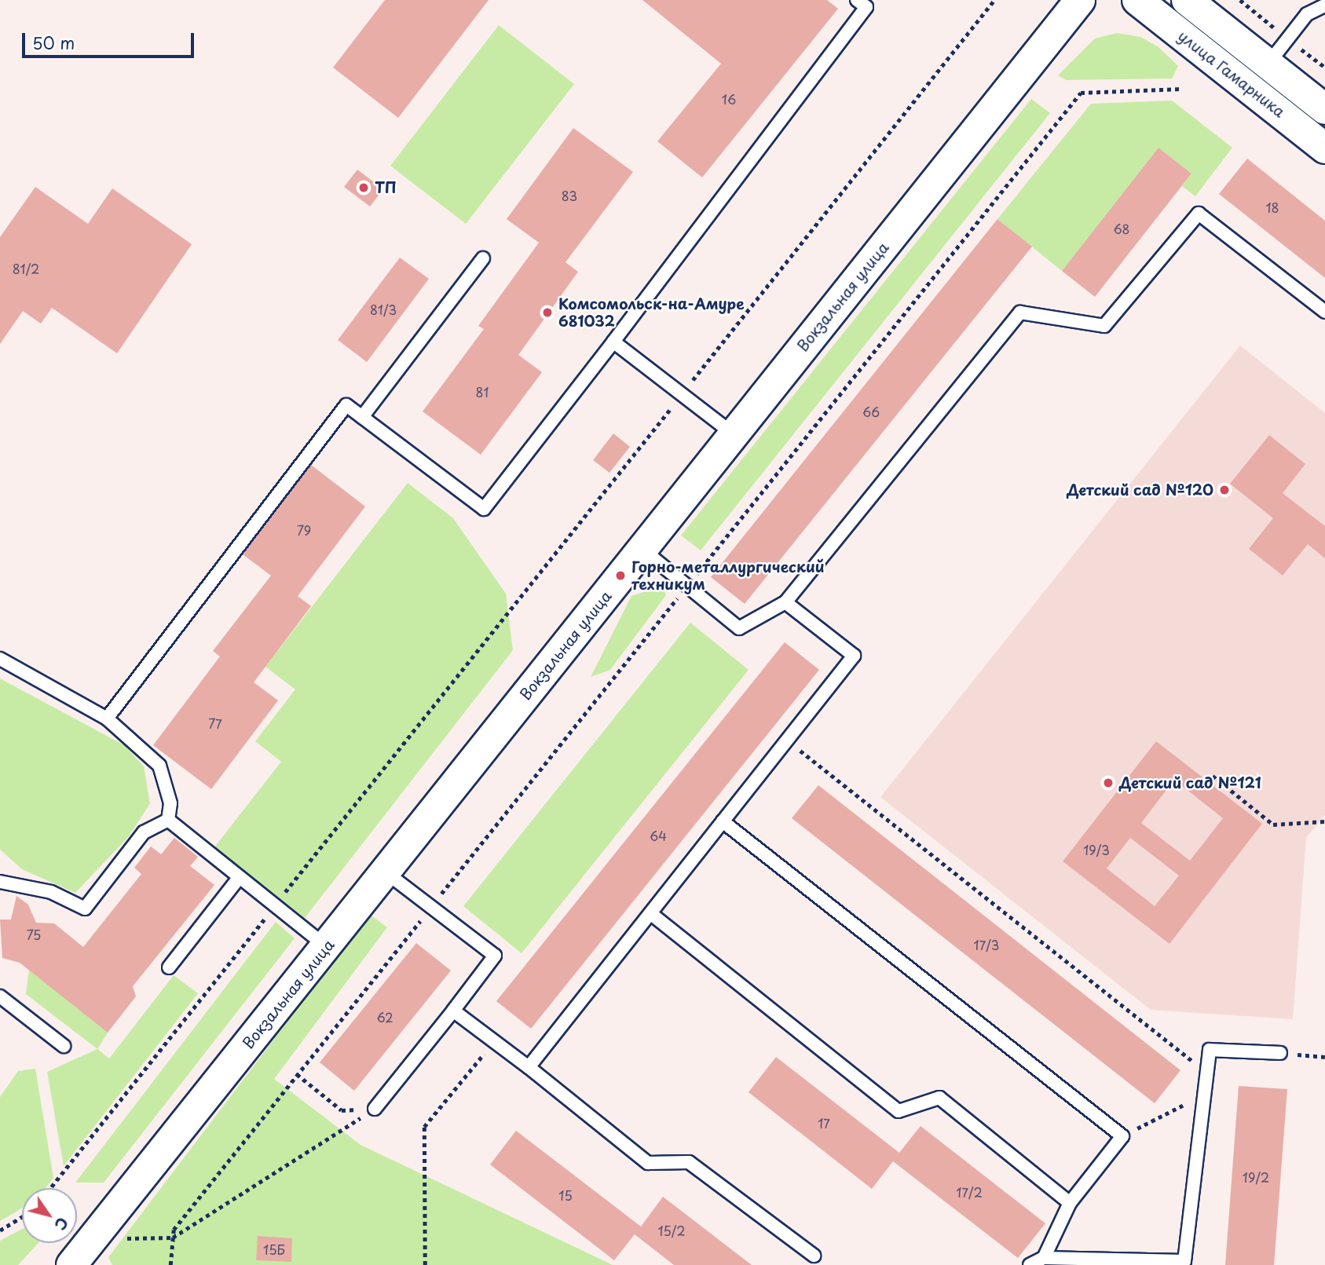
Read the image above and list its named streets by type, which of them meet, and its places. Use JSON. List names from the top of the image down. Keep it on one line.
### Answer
{"streets":{"main road":["улица Гамарника","Вокзальная улица"]},"places":["ТП","Комсомольск-на-Амуре 681032","Детский сад №120","Горно-металлургический техникум","Детский сад №121"],"house_numbers":["16","83","18","68","81/2","81/3","81","66","79","77","64","19/3","75","17/3","62","17","19/2","17/2","15","15/2","15Б"],"scale_bar":"50 m","north":"bottom right"}
